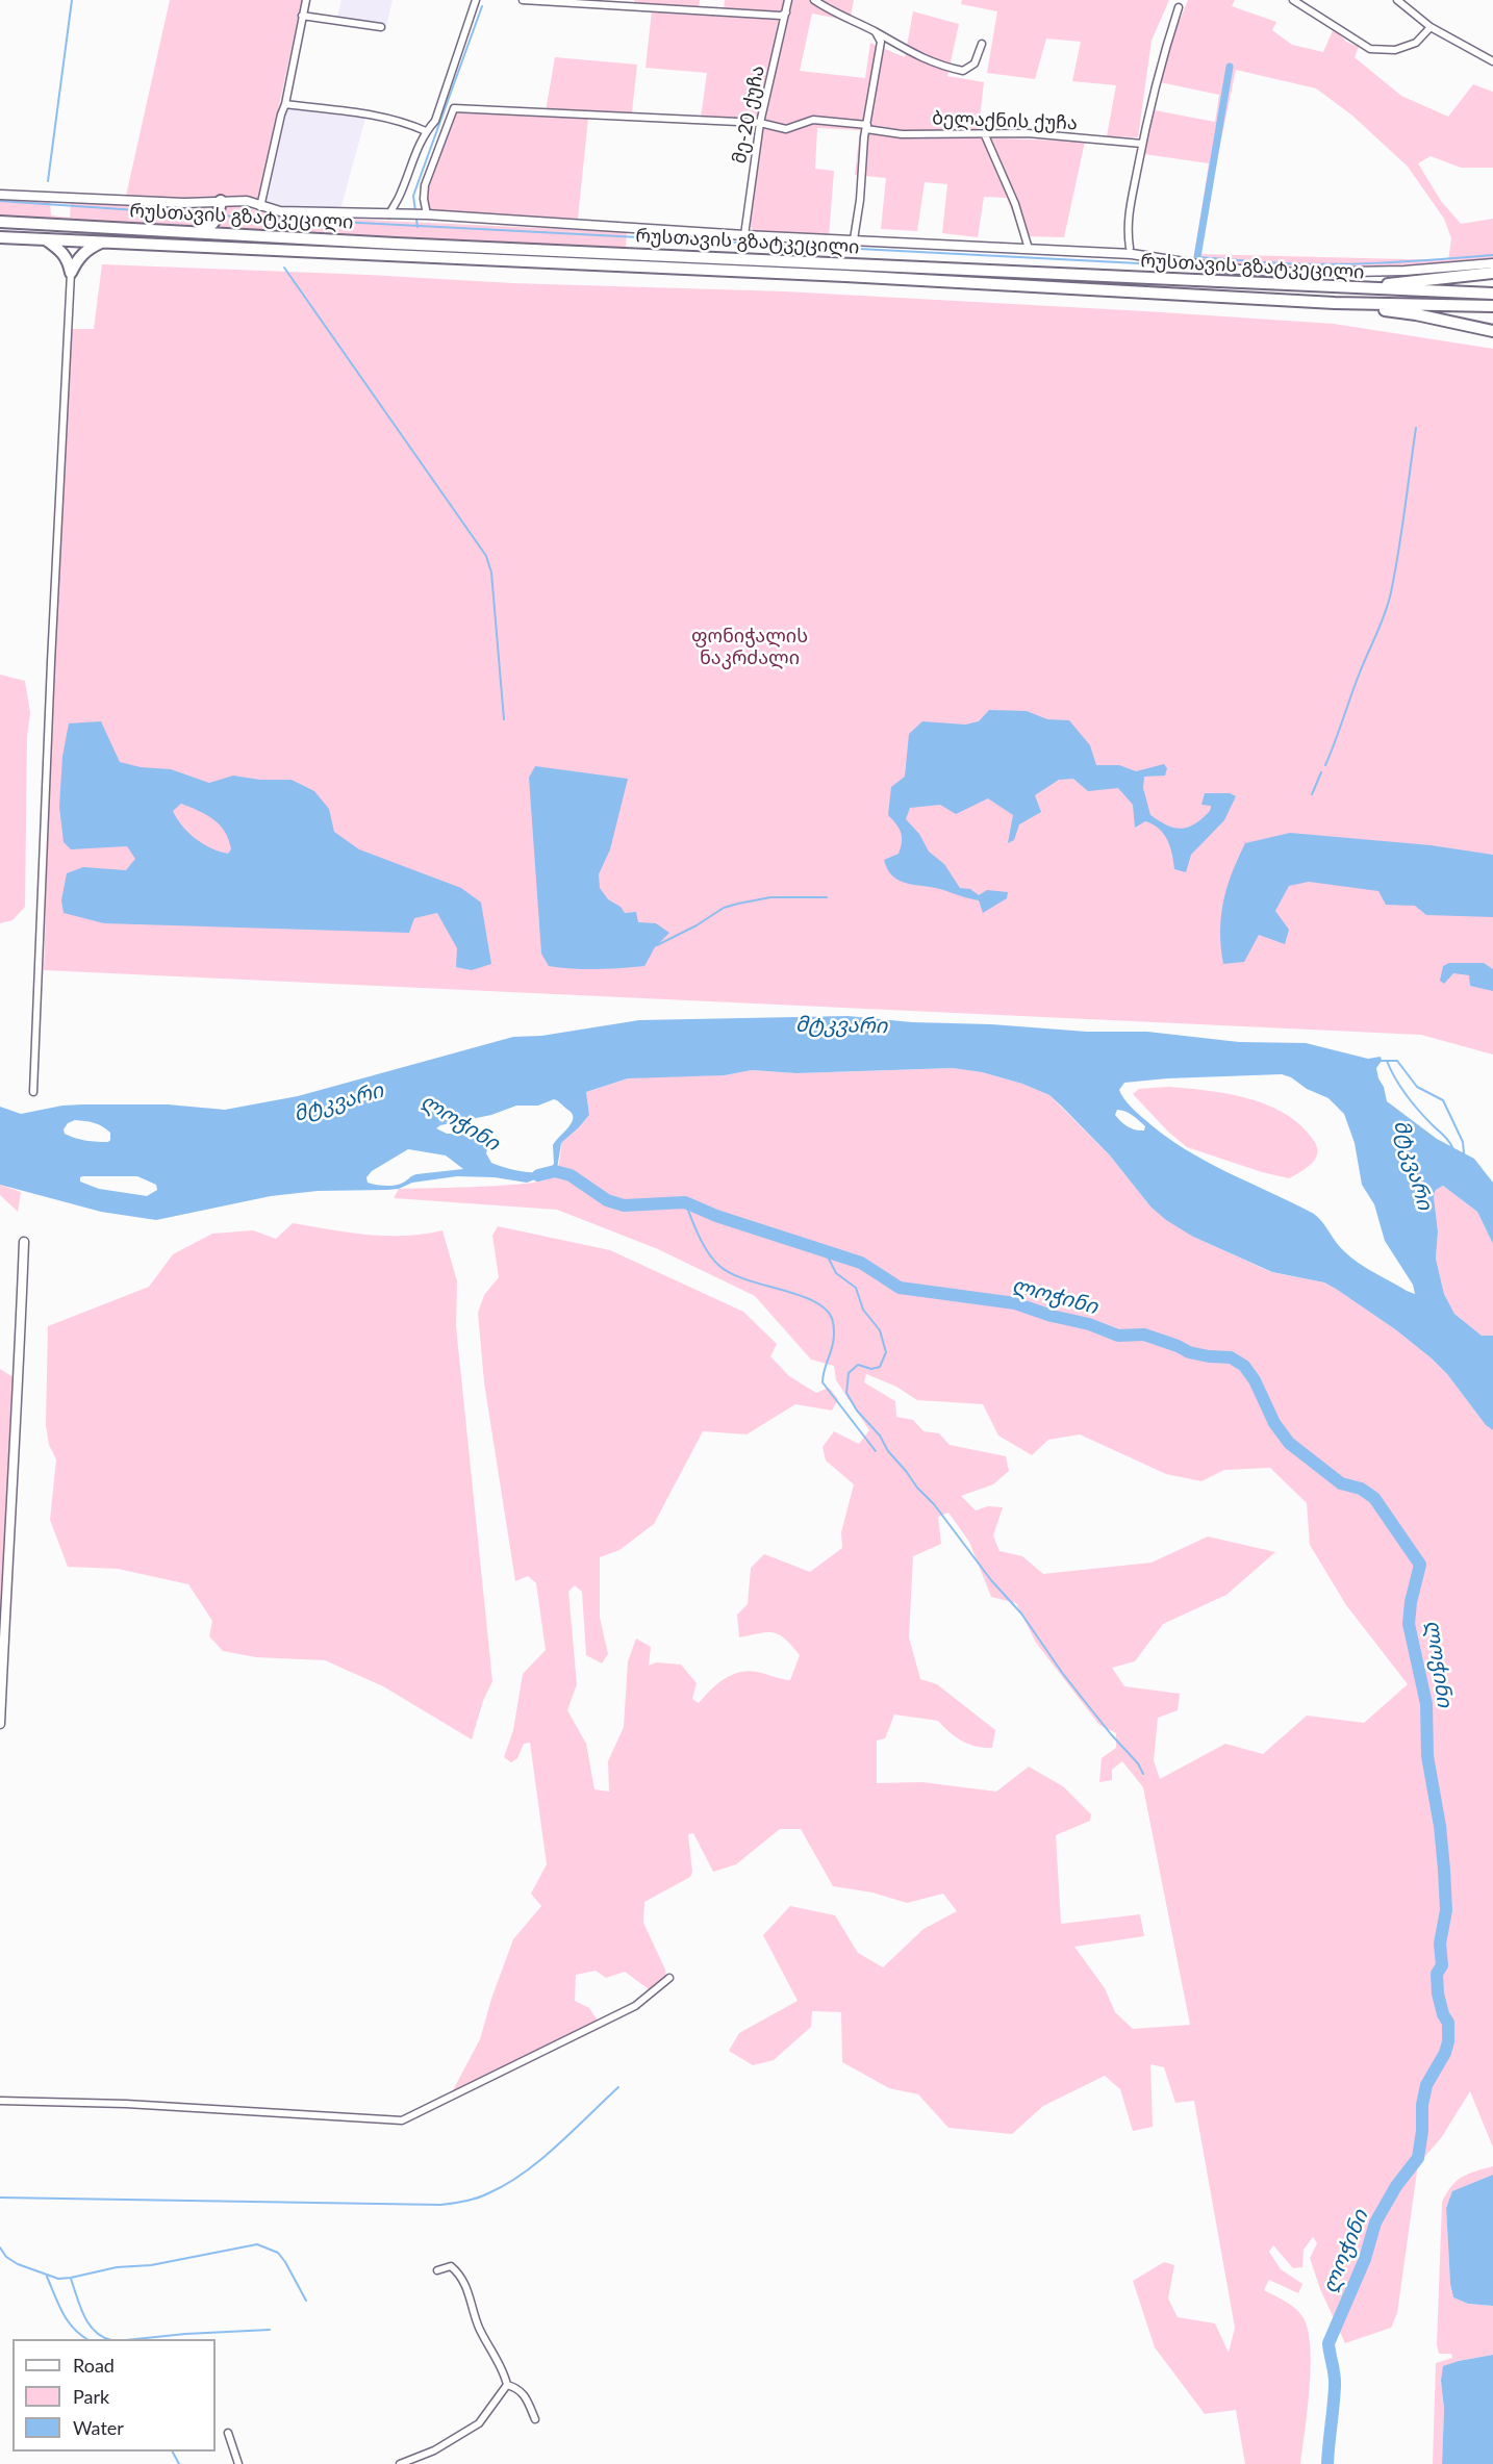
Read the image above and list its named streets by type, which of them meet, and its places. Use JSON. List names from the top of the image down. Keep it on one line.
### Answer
{"streets":{"highway":["რუსთავის გზატკეცილი"],"street":["მე-20 ქუჩა","ბელაქნის ქუჩა"]},"crossings":[["მე-20 ქუჩა","ბელაქნის ქუჩა"]],"water":["მტკვარი","ლოჭინი"],"parks":["ფონიჭალის ნაკრძალი"],"legend":["Road","Park","Water"]}
